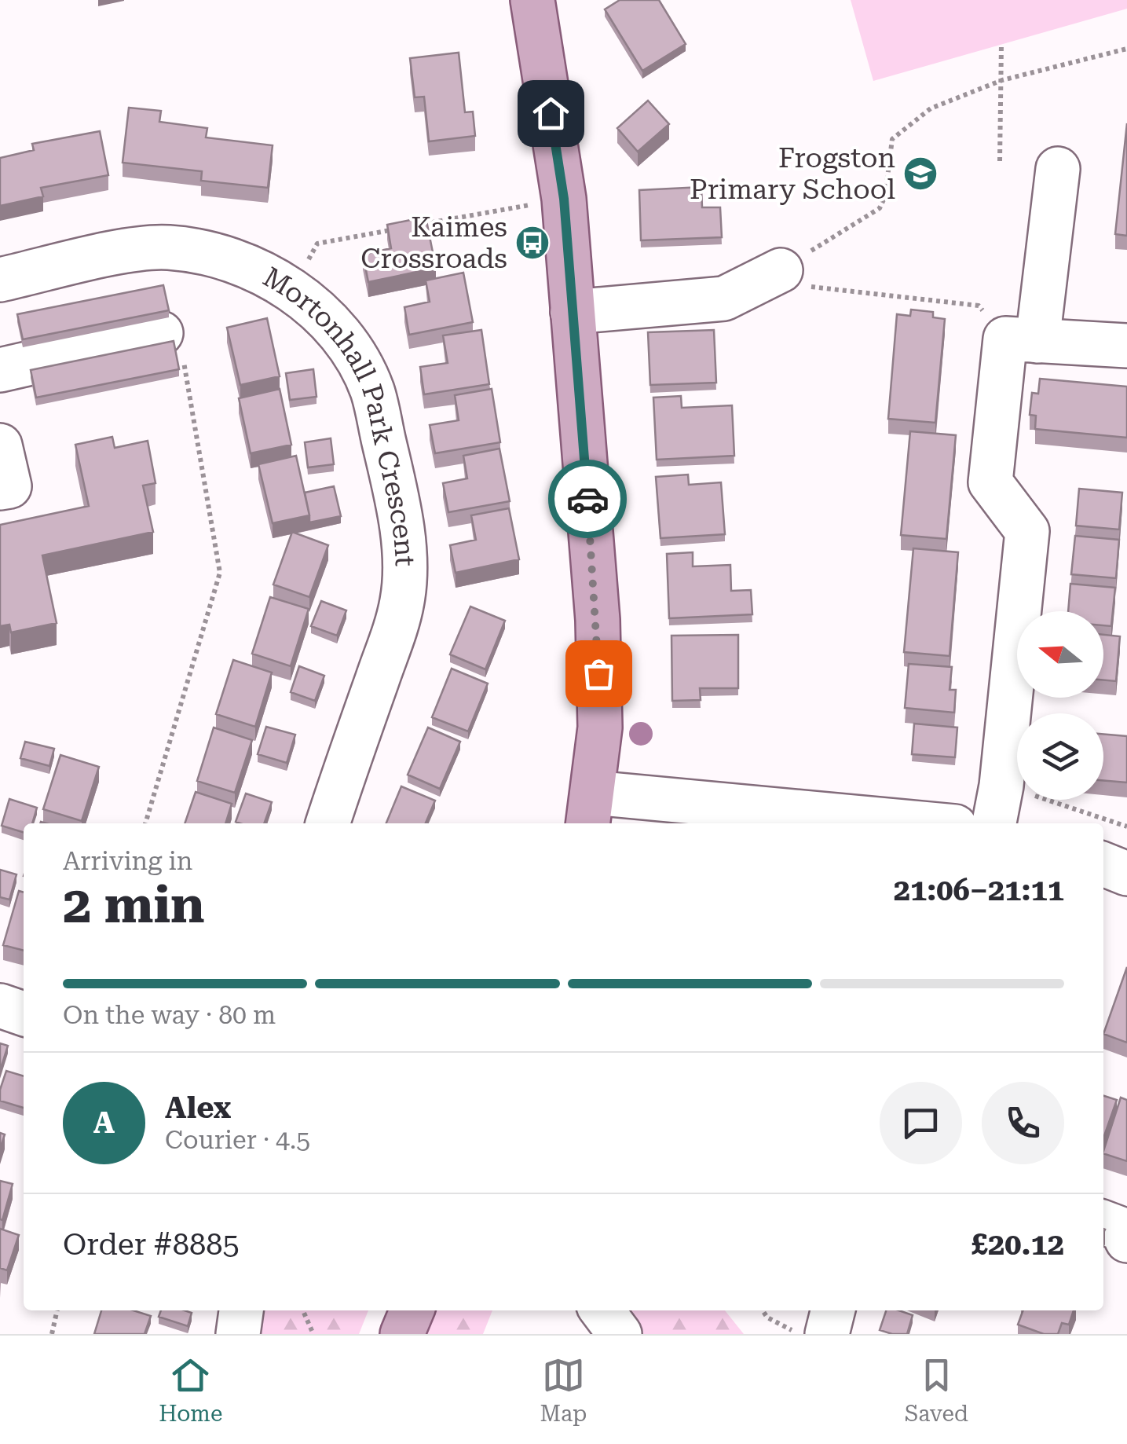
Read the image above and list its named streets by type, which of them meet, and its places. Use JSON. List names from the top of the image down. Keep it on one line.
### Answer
{"streets":{"street":["Mortonhall Park Crescent"]},"places":{"school or university":["Frogston Primary School"],"bus stop":["Kaimes Crossroads"]},"north":"left","page":{"heading":["2 min","Arriving in","21:06–21:11"],"panel":["Alex","Courier · 4.5","Order #8885","£20.12"],"bar":"On the way · 80 m","round":"A","tabs":["Home","Map","Saved"]}}
